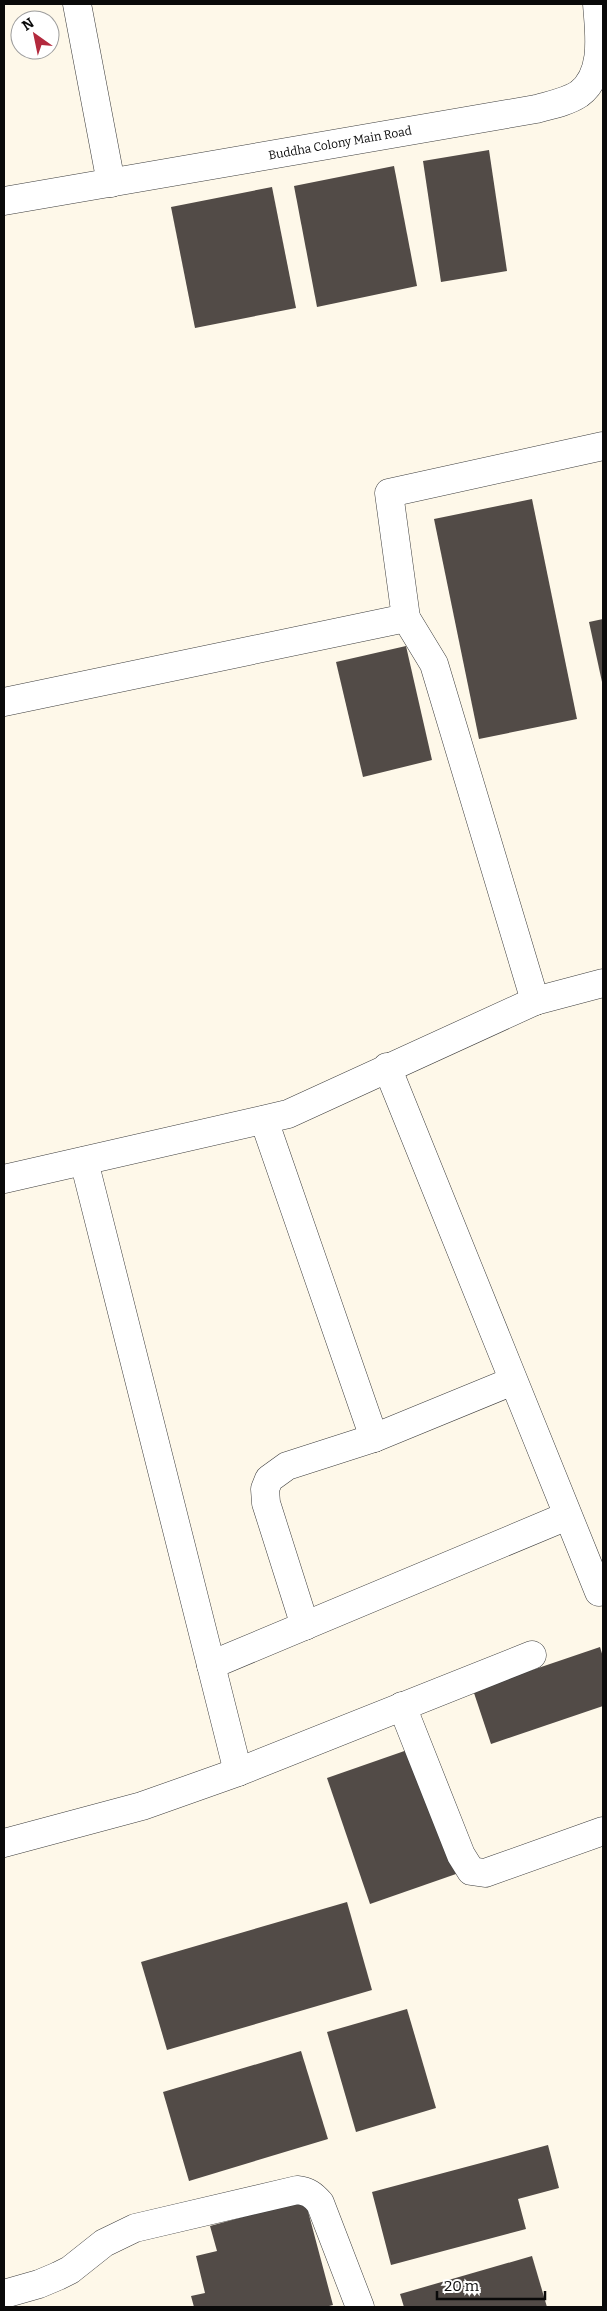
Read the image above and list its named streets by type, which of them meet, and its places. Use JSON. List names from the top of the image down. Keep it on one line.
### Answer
{"streets":{"street":["Buddha Colony Main Road"]},"scale_bar":"20 m","north":"top left"}
